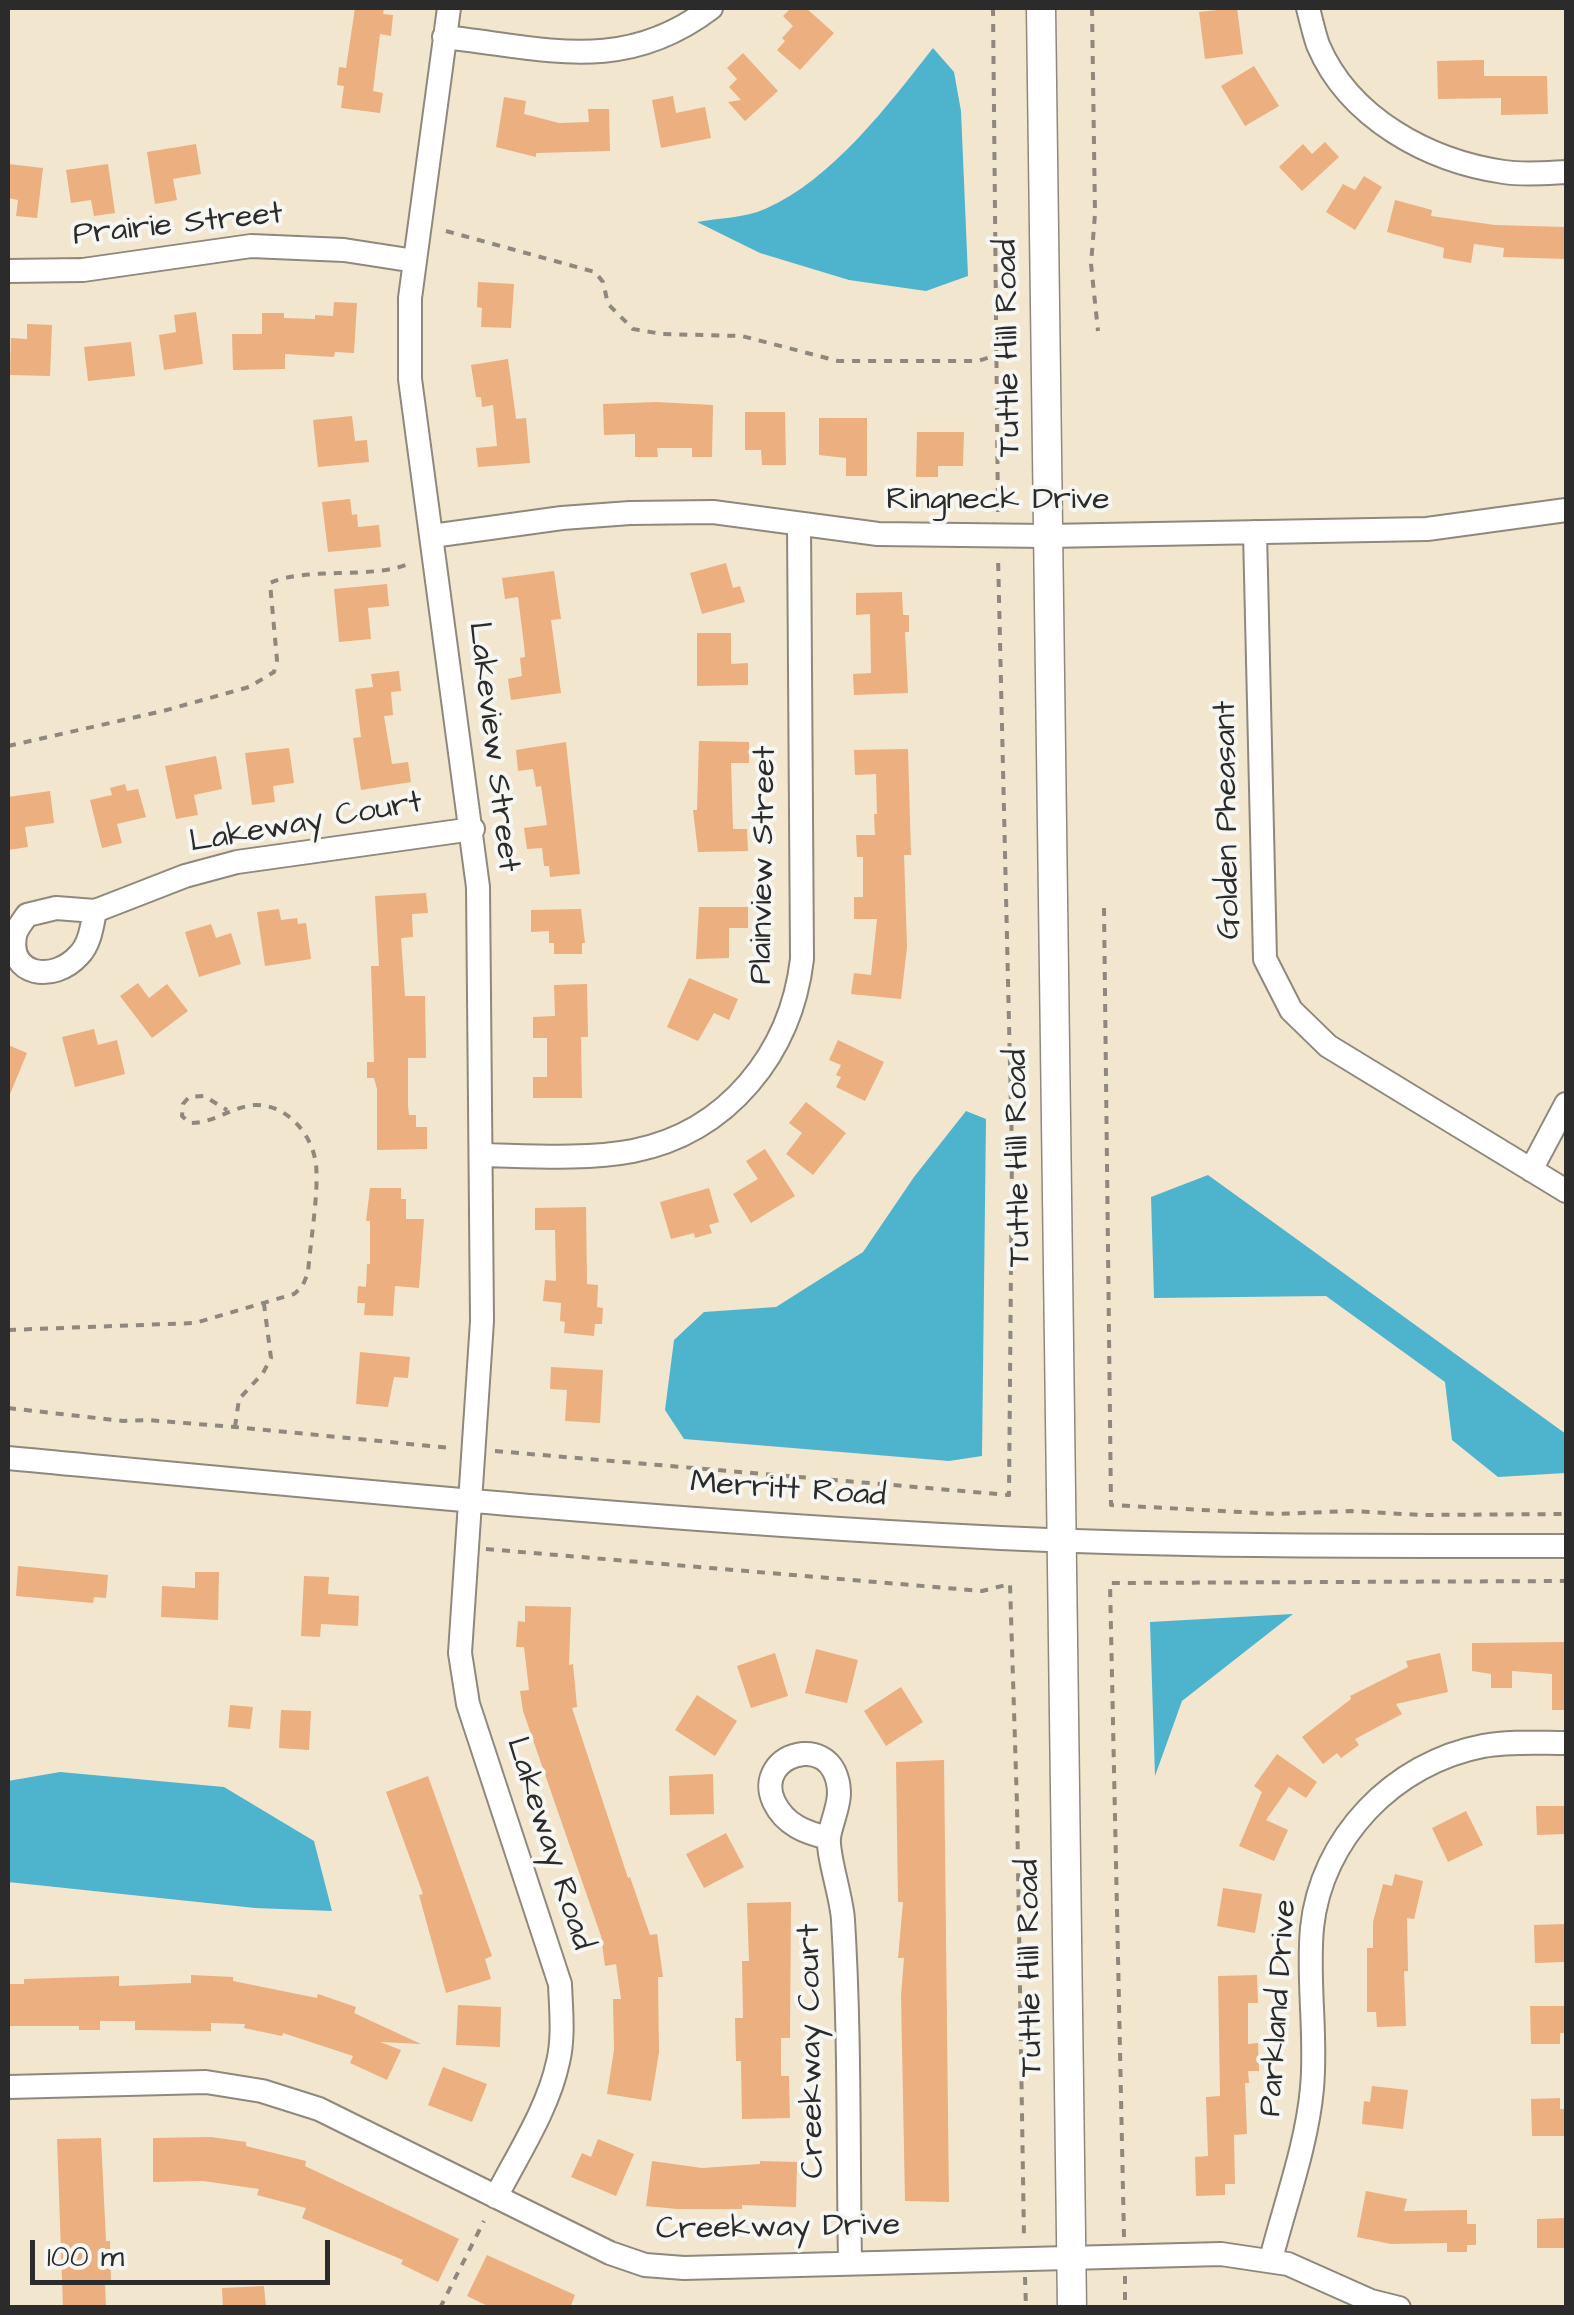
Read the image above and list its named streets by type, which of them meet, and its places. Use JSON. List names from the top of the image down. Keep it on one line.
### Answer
{"streets":{"main road":["Tuttle Hill Road"],"street":["Prairie Street","Ringneck Drive","Lakeview Street","Golden Pheasant","Lakeway Court","Plainview Street","Merritt Road","Lakeway Road","Parkland Drive","Creekway Court","Creekway Drive"]},"crossings":[["Prairie Street","Lakeview Street"],["Tuttle Hill Road","Ringneck Drive"],["Tuttle Hill Road","Merritt Road"],["Tuttle Hill Road","Creekway Drive"],["Ringneck Drive","Lakeview Street"],["Ringneck Drive","Golden Pheasant"],["Ringneck Drive","Plainview Street"],["Lakeview Street","Lakeway Court"],["Lakeview Street","Plainview Street"],["Lakeview Street","Merritt Road"],["Lakeview Street","Lakeway Road"],["Merritt Road","Lakeway Road"],["Lakeway Road","Creekway Drive"],["Parkland Drive","Creekway Drive"],["Creekway Court","Creekway Drive"]],"scale_bar":"100 m"}
